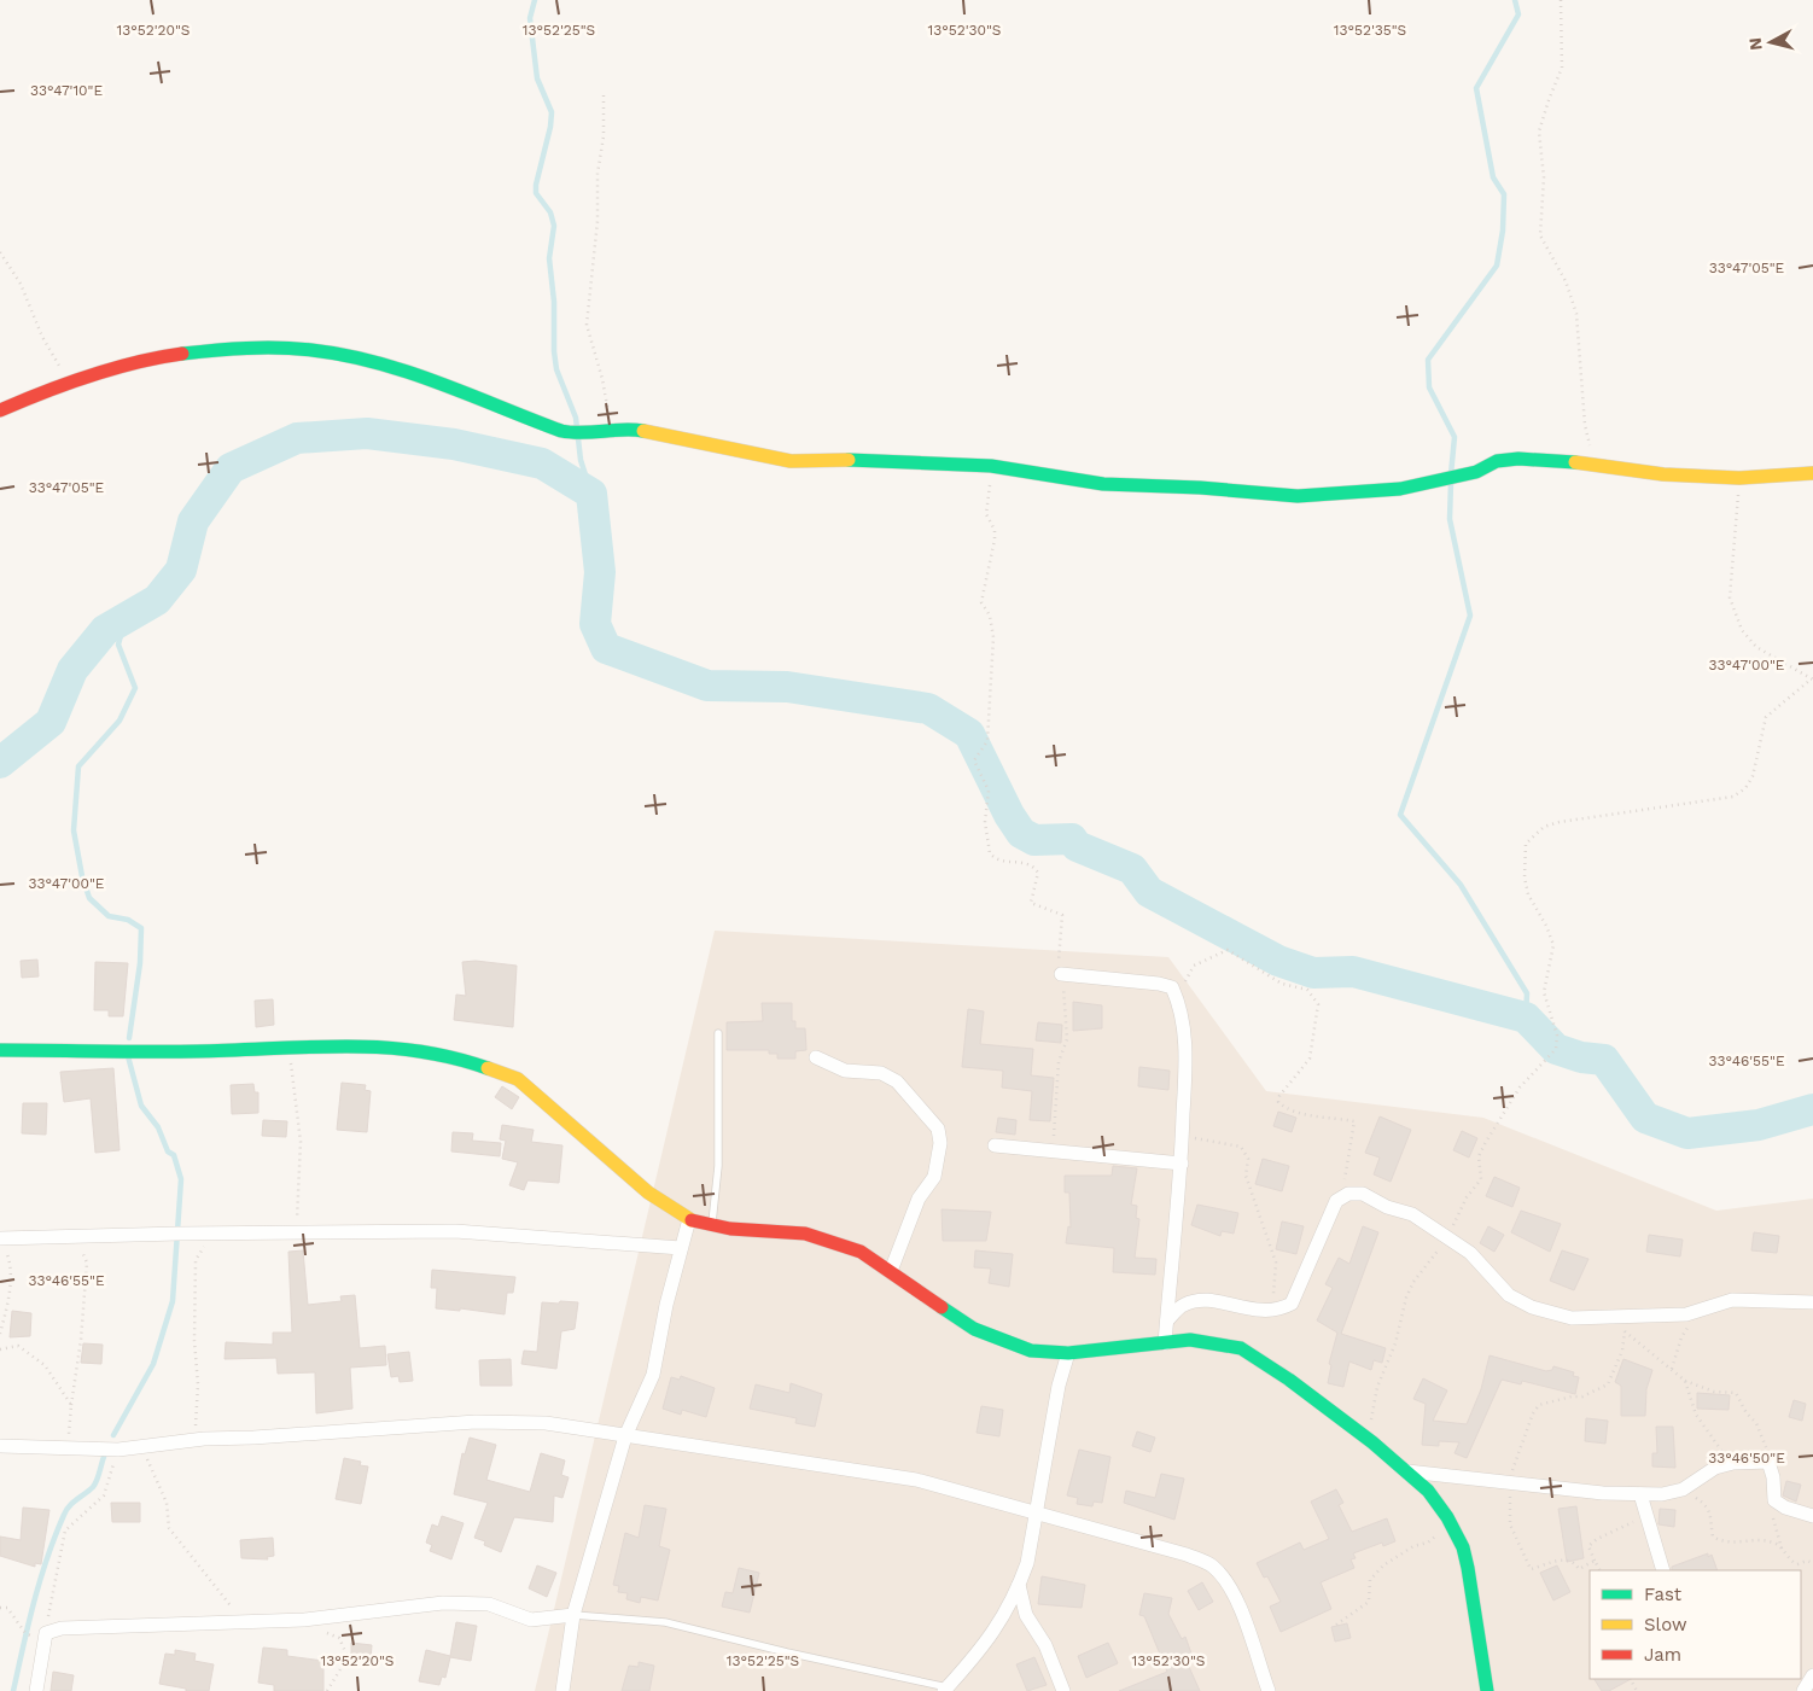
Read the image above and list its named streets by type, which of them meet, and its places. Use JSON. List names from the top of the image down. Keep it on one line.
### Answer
{"legend":["Fast","Slow","Jam"],"north":"left","coordinates":["13°52'20\"S","13°52'25\"S","13°52'30\"S","13°52'35\"S","33°47'10\"E","33°47'05\"E","33°47'00\"E","33°46'55\"E","33°46'50\"E"]}
